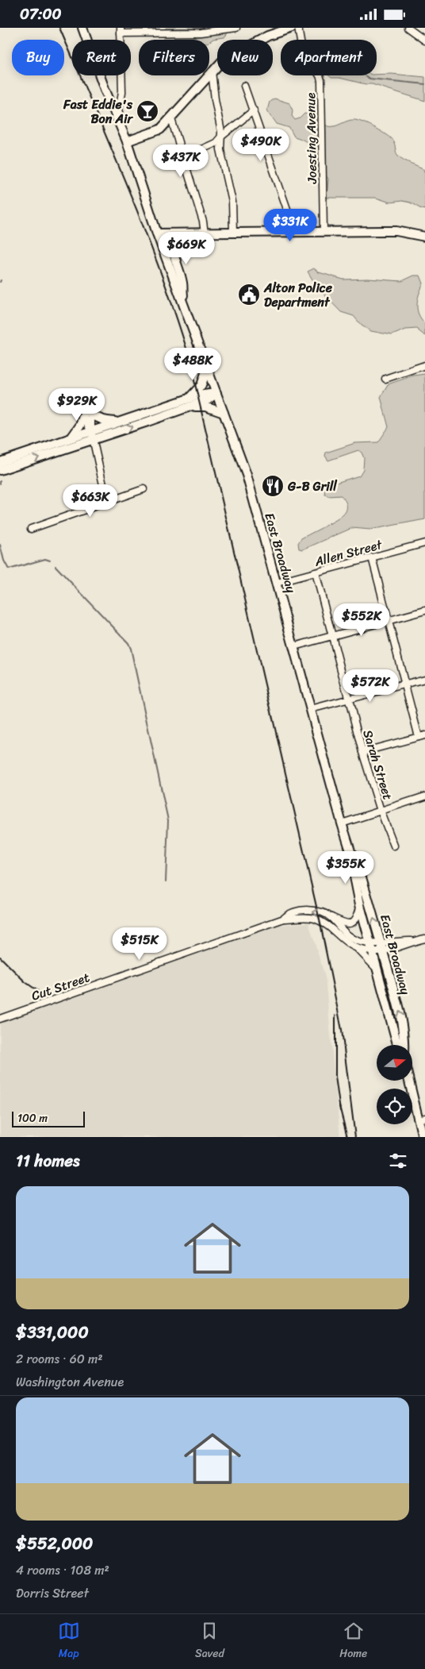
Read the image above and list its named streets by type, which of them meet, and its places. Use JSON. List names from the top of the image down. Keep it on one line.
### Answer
{"streets":{"main road":["East Broadway"],"street":["Joesting Avenue","Allen Street","Sarah Street","Cut Street"]},"crossings":[["East Broadway","Allen Street"],["East Broadway","Cut Street"],["Allen Street","Sarah Street"]],"places":{"bar":["Fast Eddie's Bon Air"],"public building":["Alton Police Department"],"restaurant":["G-B Grill"]},"scale_bar":"100 m","north":"right","page":{"status":"07:00","chip":["Buy","Rent","Filters","New","Apartment"],"price":["$490K","$437K","$331K","$669K","$488K","$929K","$663K","$552K","$572K","$355K","$515K"],"scale":"100 m","heading":"11 homes","list":[{"name":"$331,000","note":"2 rooms · 60 m² · Washington Avenue"},{"name":"$552,000","note":"4 rooms · 108 m² · Dorris Street"}],"tabs":["Map","Saved","Home"]}}
